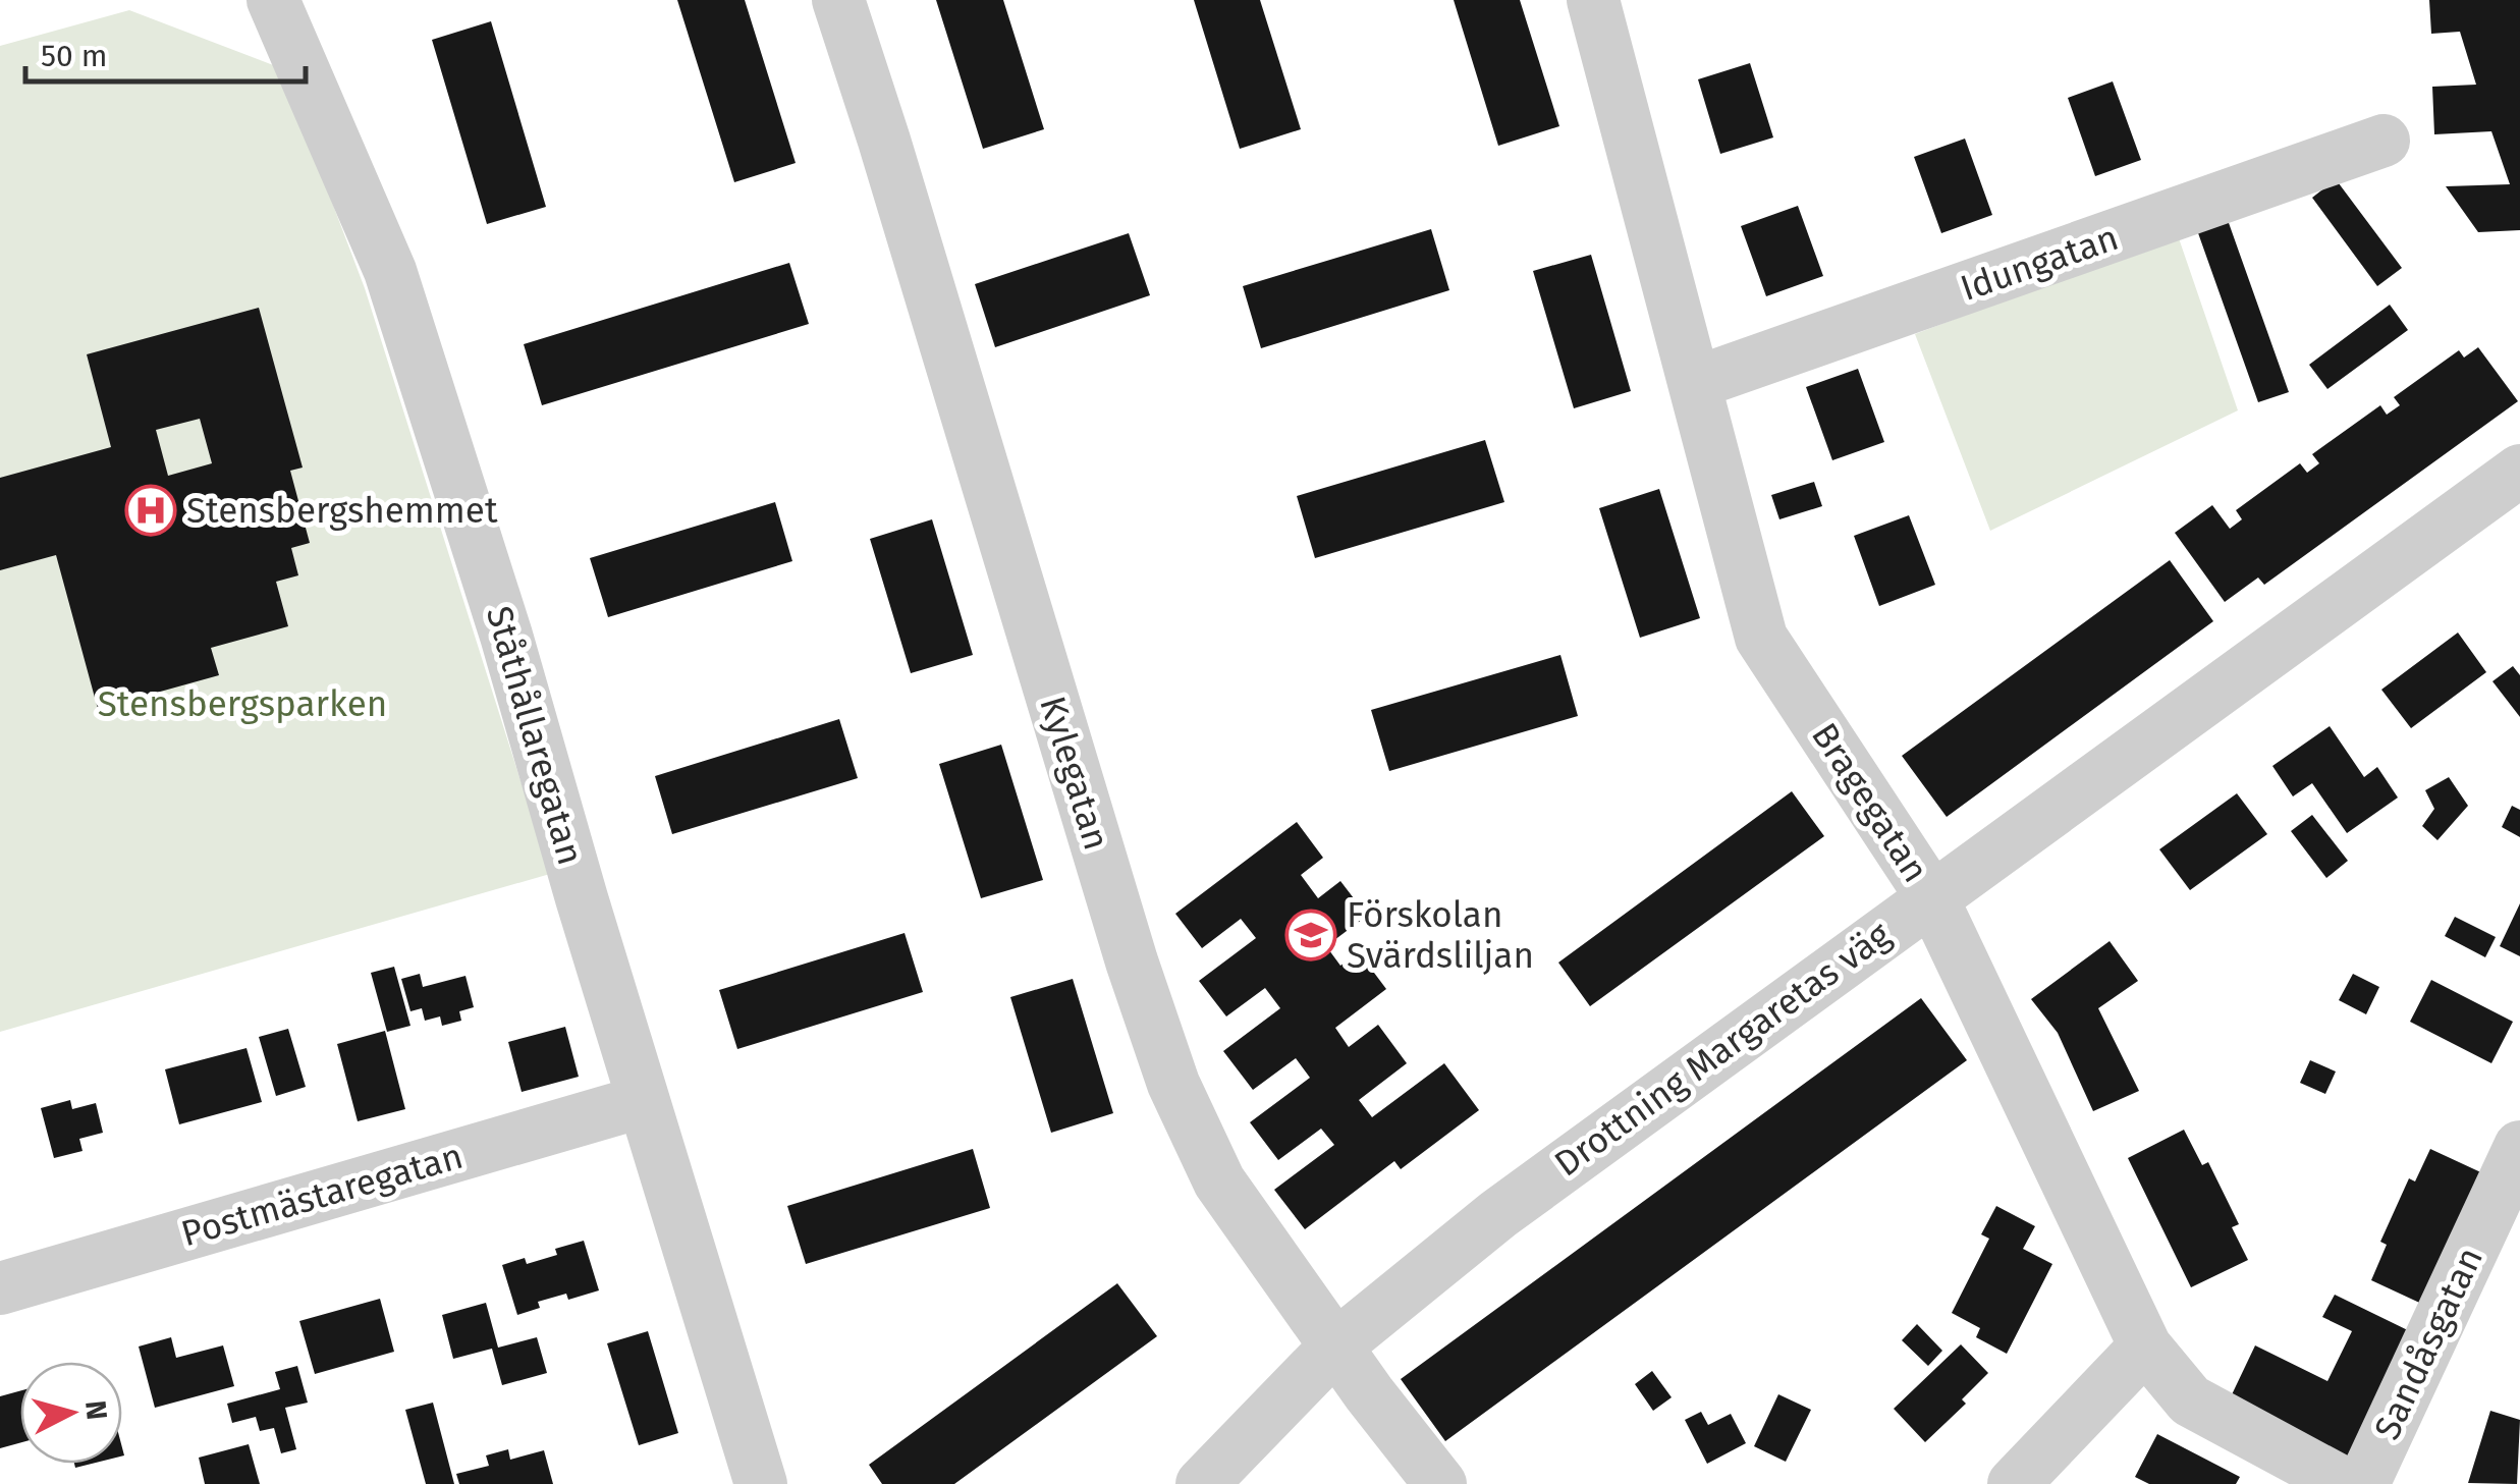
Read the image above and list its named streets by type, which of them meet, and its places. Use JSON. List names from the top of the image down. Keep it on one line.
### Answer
{"streets":{"street":["Idungatan","Ståthållaregatan","Kylegatan","Bragegatan","Drottning Margaretas väg","Postmästaregatan","Sandåsgatan"]},"crossings":[["Idungatan","Bragegatan"],["Ståthållaregatan","Postmästaregatan"],["Kylegatan","Drottning Margaretas väg"],["Bragegatan","Drottning Margaretas väg"]],"parks":["Stensbergsparken"],"places":{"hospital":["Stensbergshemmet"],"school or university":["Förskolan Svärdsliljan"]},"scale_bar":"50 m","north":"right"}
